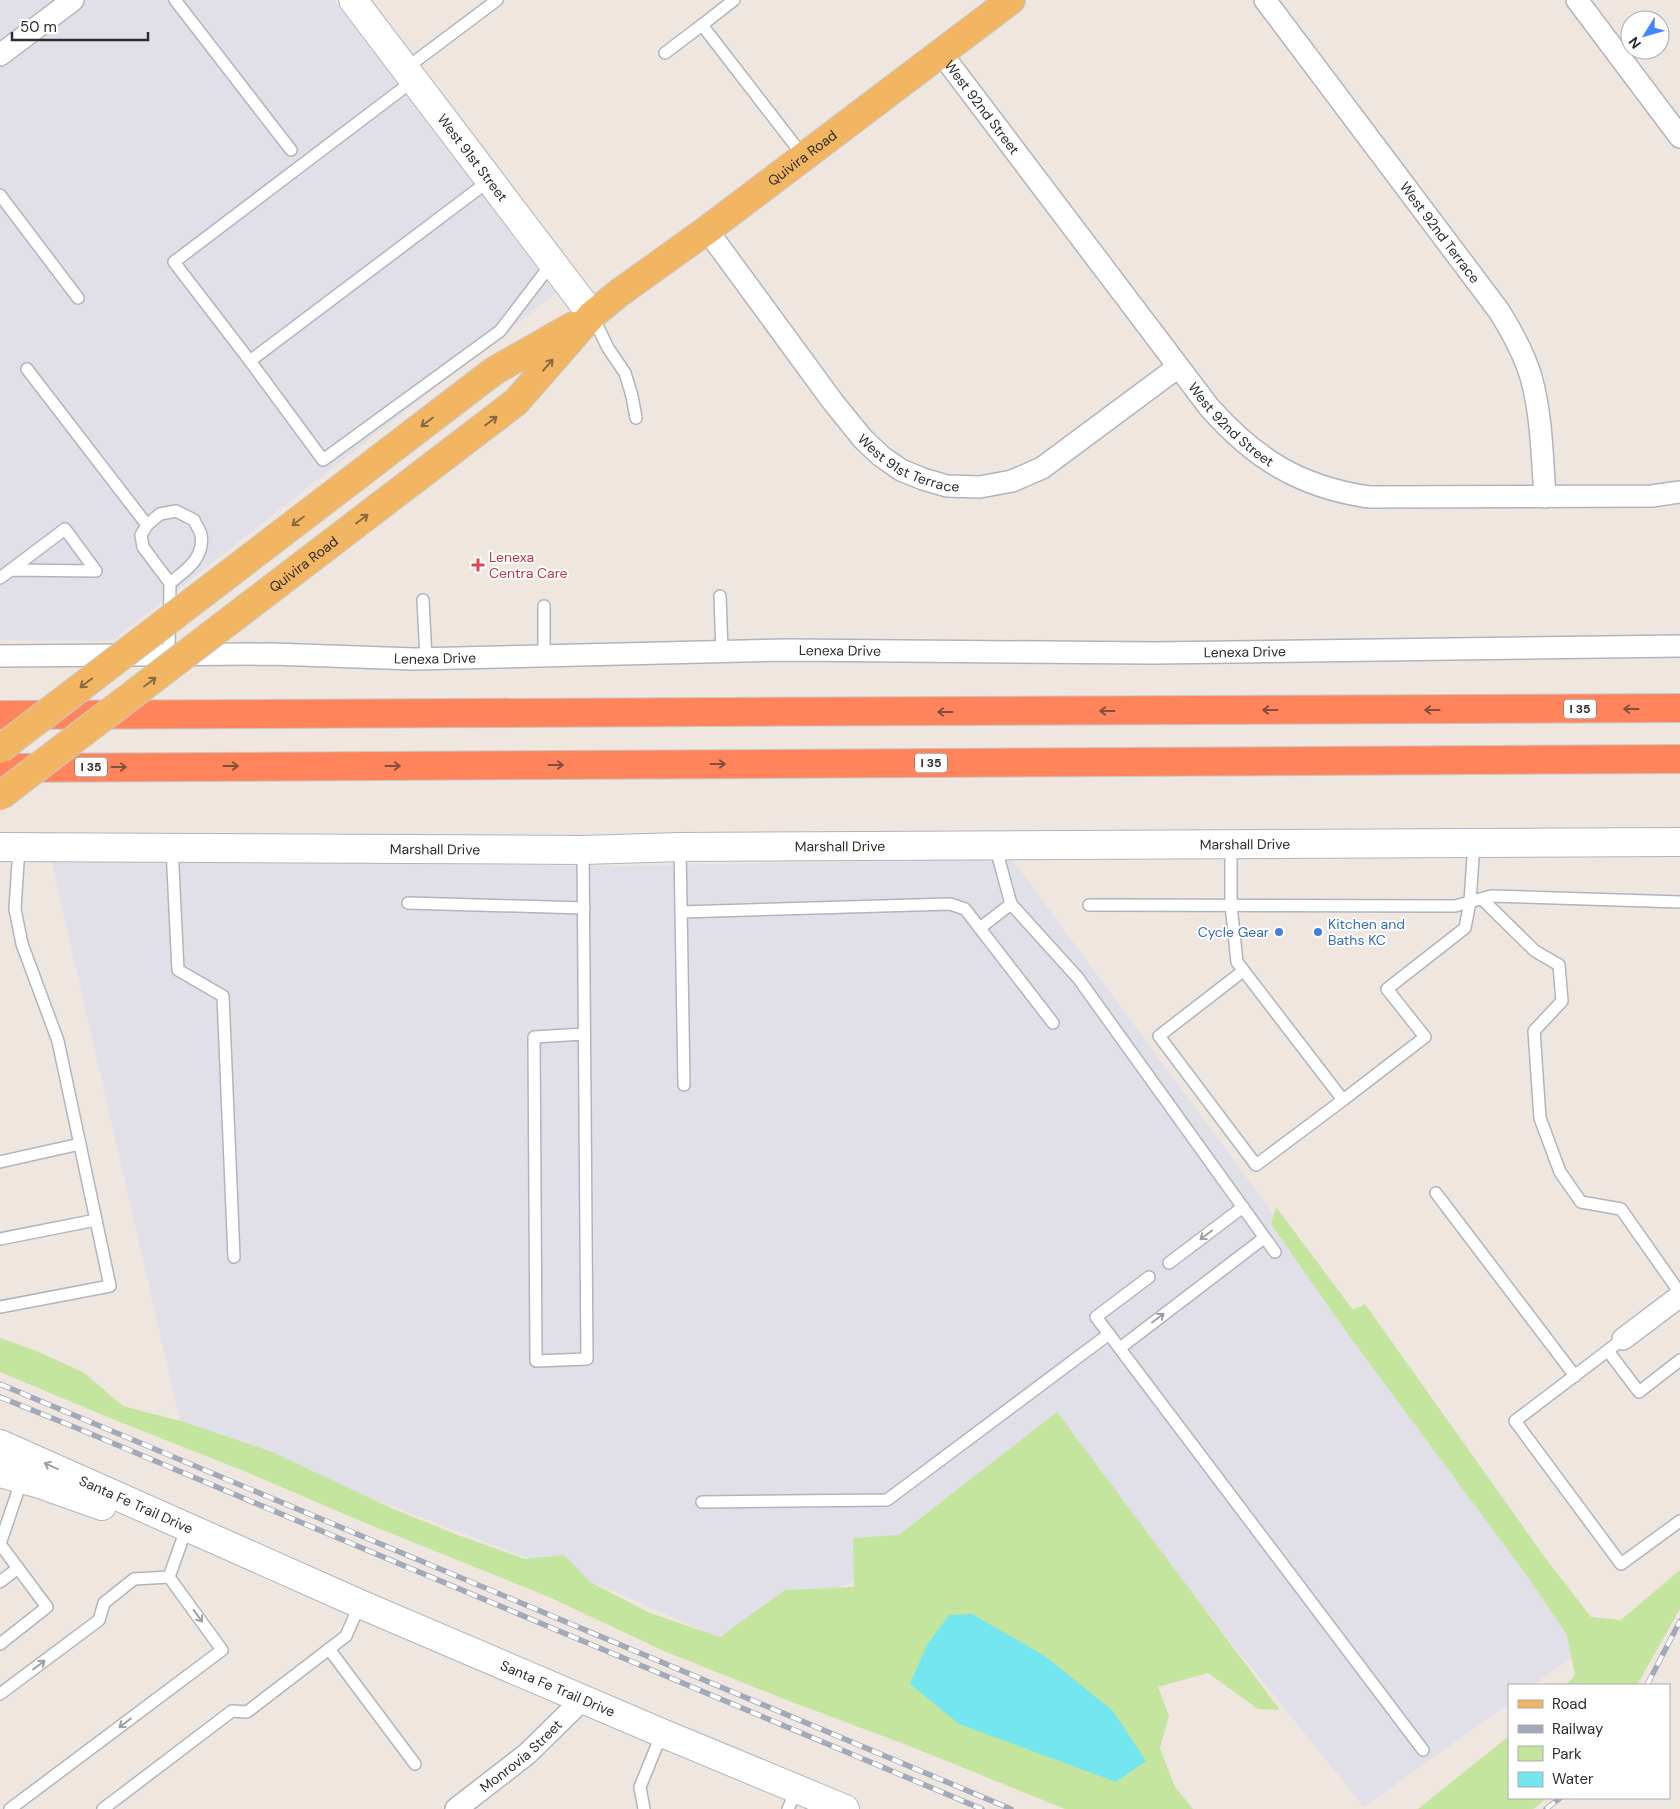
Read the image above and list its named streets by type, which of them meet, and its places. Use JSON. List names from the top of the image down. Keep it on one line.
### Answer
{"streets":{"highway":["I 35"],"main road":["Quivira Road"],"street":["West 92nd Street","West 91st Street","West 92nd Terrace","West 91st Terrace","Lenexa Drive","Marshall Drive","Santa Fe Trail Drive","Monrovia Street"]},"crossings":[["West 92nd Street","Quivira Road"],["West 92nd Street","West 92nd Terrace"],["West 92nd Street","West 91st Terrace"],["West 91st Street","Quivira Road"],["Quivira Road","West 91st Terrace"],["Santa Fe Trail Drive","Monrovia Street"]],"places":{"health":["Lenexa Centra Care"],"other":["Cycle Gear","Kitchen and Baths KC"]},"legend":["Road","Railway","Park","Water"],"scale_bar":"50 m","north":"bottom left"}
